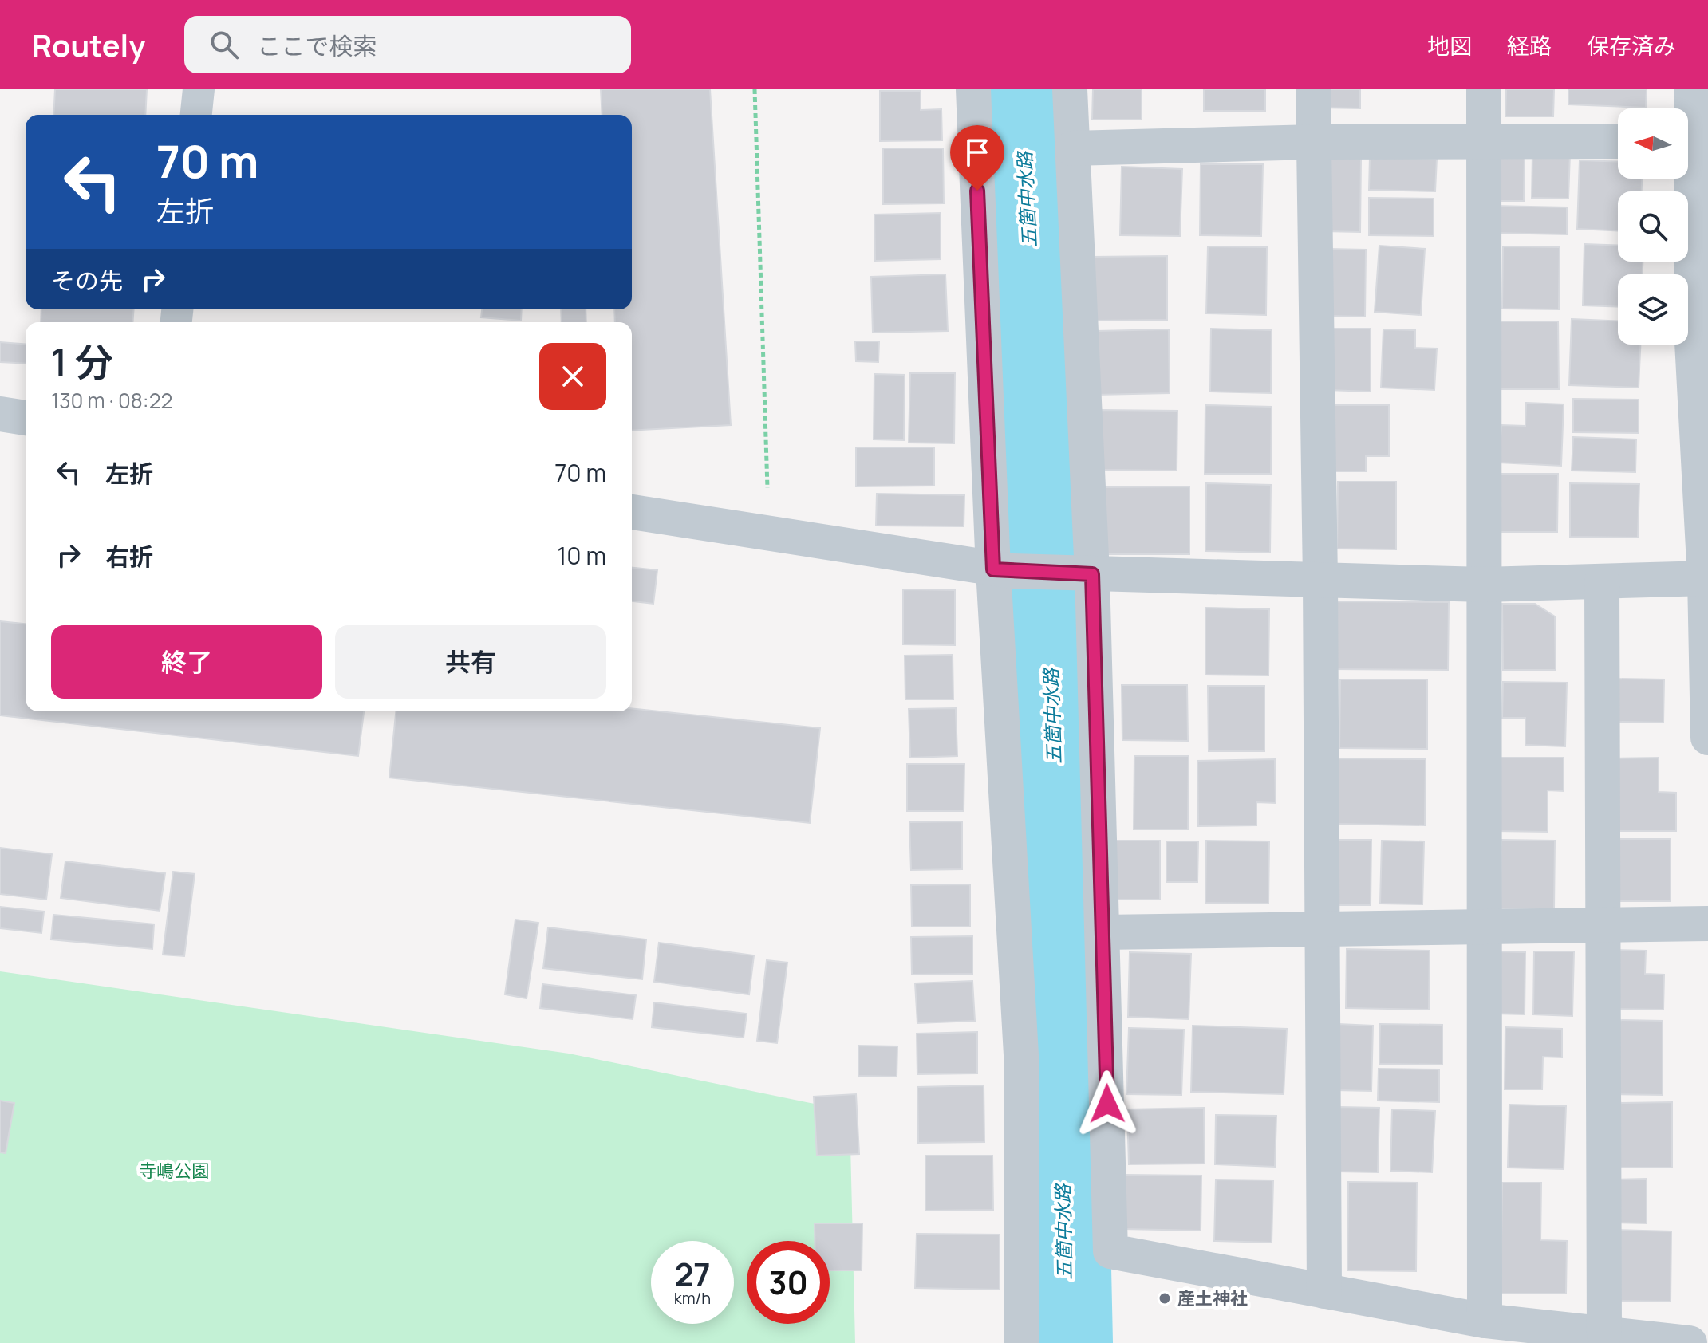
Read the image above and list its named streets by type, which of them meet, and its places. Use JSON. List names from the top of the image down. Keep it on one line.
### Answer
{"water":["五箇中水路"],"parks":["寺嶋公園"],"places":["産土神社"],"north":"left","page":{"header":"Routely","search":"ここで検索","nav":["地図","経路","保存済み"],"turn":["70 m","左折"],"then":"その先","heading":["1 分","130 m · 08:22"],"list":[{"name":"左折","value":"70 m"},{"name":"右折","value":"10 m"}],"buttons":["終了","共有"],"speed":"27 km/h","limit":"30"}}
